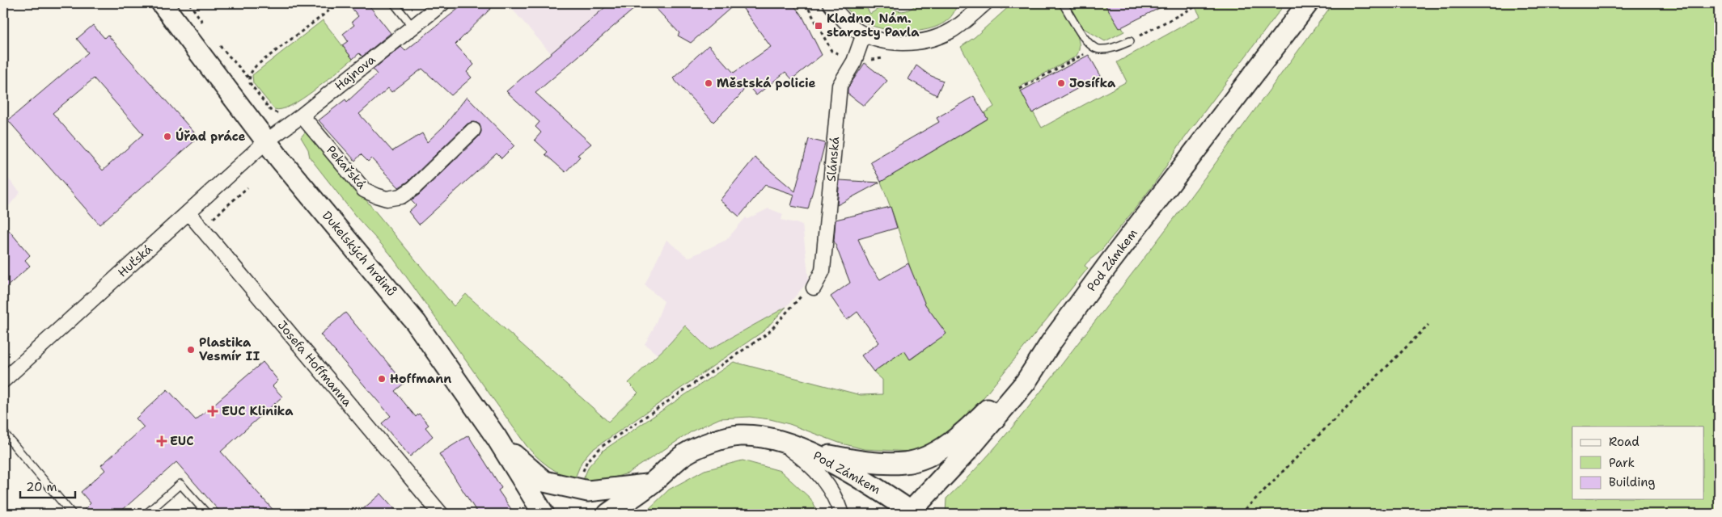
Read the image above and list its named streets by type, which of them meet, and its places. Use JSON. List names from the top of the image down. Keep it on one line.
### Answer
{"streets":{"main road":["Dukelských hrdinů","Pod Zámkem"],"street":["Hajnova","Slánská","Pekařská","Huťská","Josefa Hoffmanna"]},"crossings":[["Hajnova","Pekařská"],["Hajnova","Dukelských hrdinů"],["Hajnova","Huťská"],["Dukelských hrdinů","Huťská"],["Huťská","Josefa Hoffmanna"]],"places":{"transit":["Kladno, Nám. starosty Pavla"],"other":["Městská policie","Josífka","Úřad práce","Plastika Vesmír II","Hoffmann"],"health":["EUC Klinika","EUC"]},"legend":["Road","Park","Building"],"scale_bar":"20 m"}
